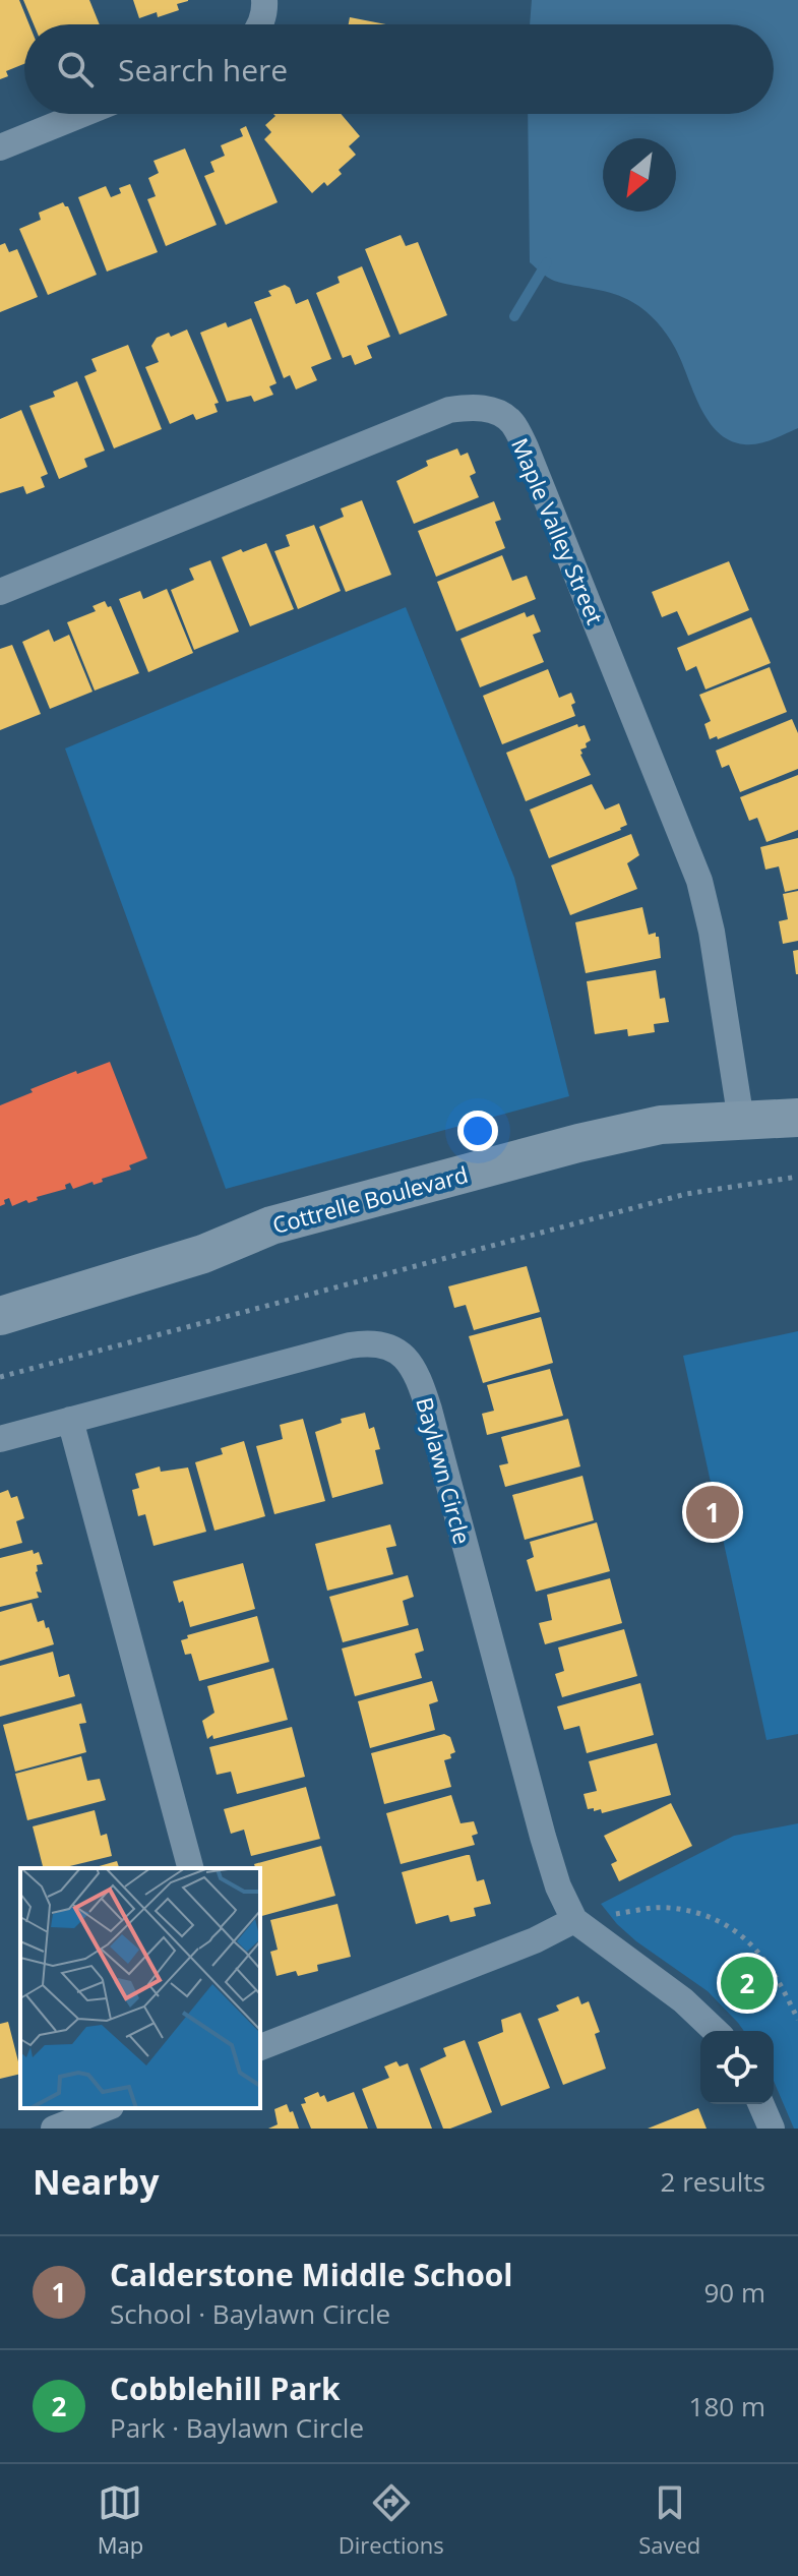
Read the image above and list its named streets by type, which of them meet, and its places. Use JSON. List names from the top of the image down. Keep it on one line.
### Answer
{"streets":{"main road":["Cottrelle Boulevard"],"street":["Maple Valley Street","Baylawn Circle"]},"crossings":[["Maple Valley Street","Cottrelle Boulevard"]],"north":"bottom left","page":{"search":"Search here","pins":["1","2"],"heading":["Nearby","2 results"],"list":[{"mark":"1","name":"Calderstone Middle School","note":"School · Baylawn Circle","value":"90 m"},{"mark":"2","name":"Cobblehill Park","note":"Park · Baylawn Circle","value":"180 m"}],"nav":["Map","Directions","Saved"]}}
